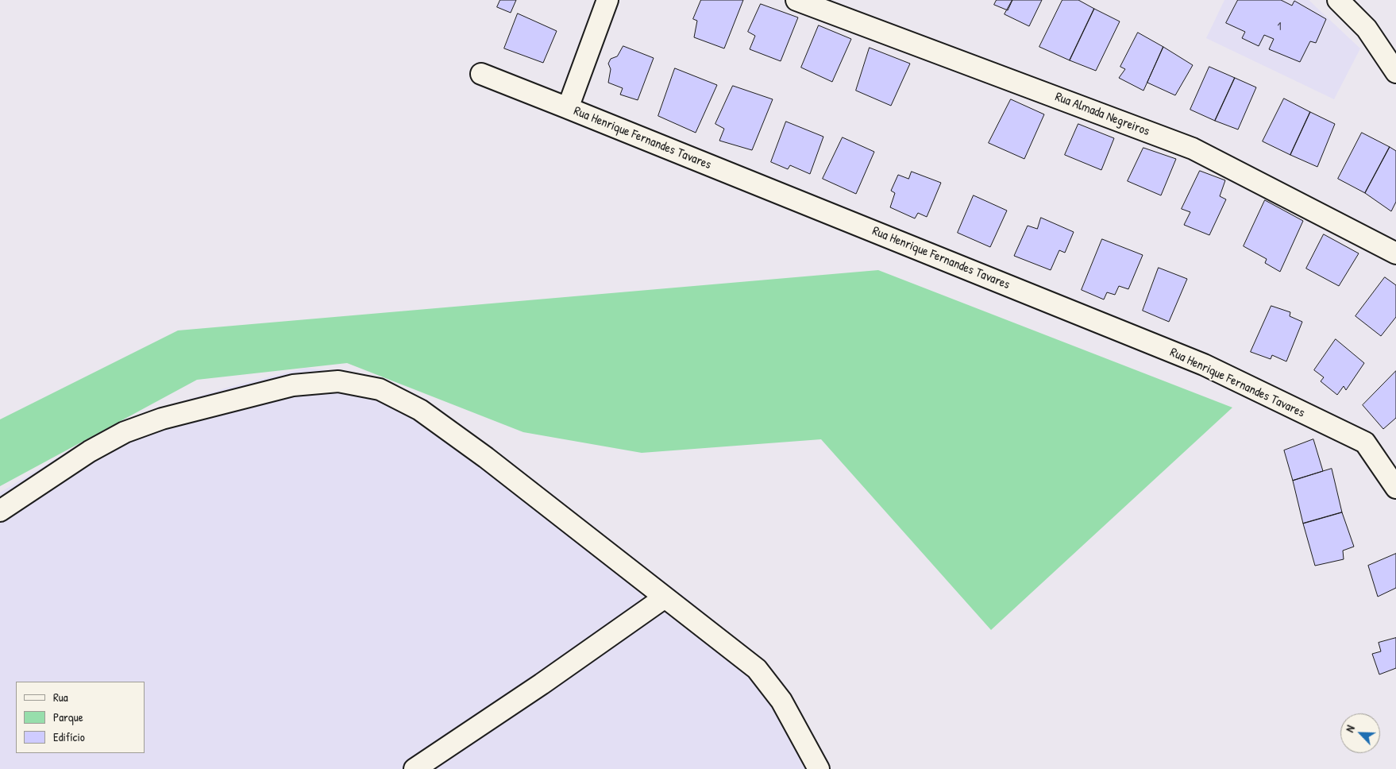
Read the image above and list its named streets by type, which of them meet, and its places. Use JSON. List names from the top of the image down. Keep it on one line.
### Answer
{"streets":{"street":["Rua Almada Negreiros","Rua Henrique Fernandes Tavares"]},"house_numbers":["1"],"legend":["Rua","Parque","Edifício"],"north":"top left"}
